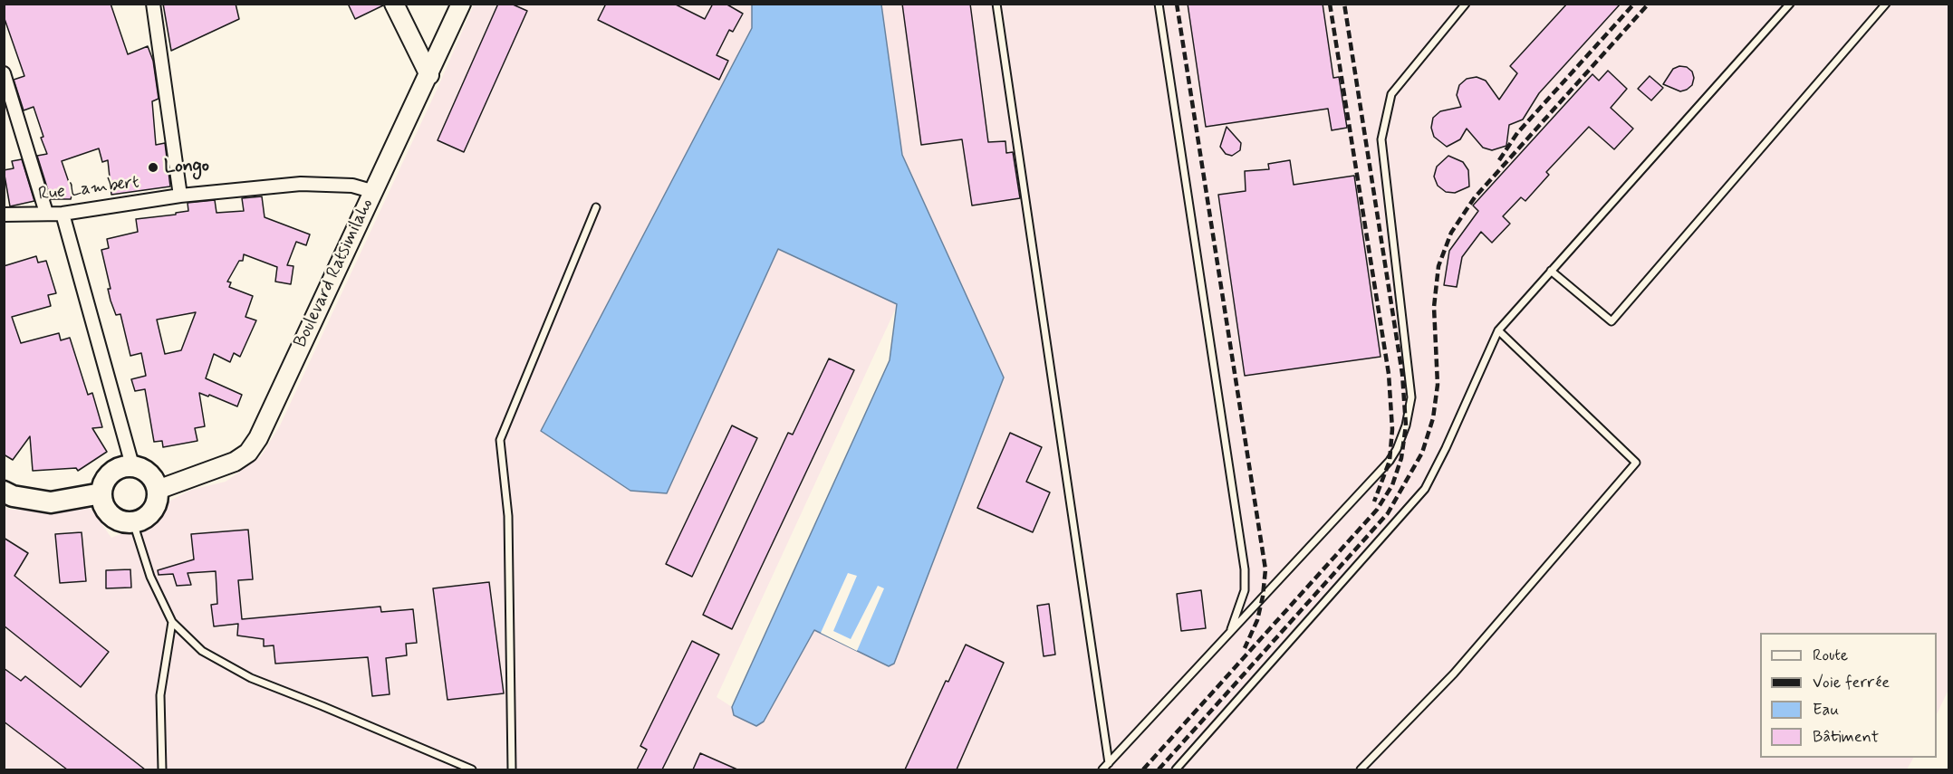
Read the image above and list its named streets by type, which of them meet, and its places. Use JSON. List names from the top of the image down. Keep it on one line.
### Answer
{"streets":{"main road":["Boulevard Ratsimilaho"],"street":["Rue Lambert"]},"crossings":[["Rue Lambert","Boulevard Ratsimilaho"]],"places":["Longo"],"legend":["Route","Voie ferrée","Eau","Bâtiment"]}
